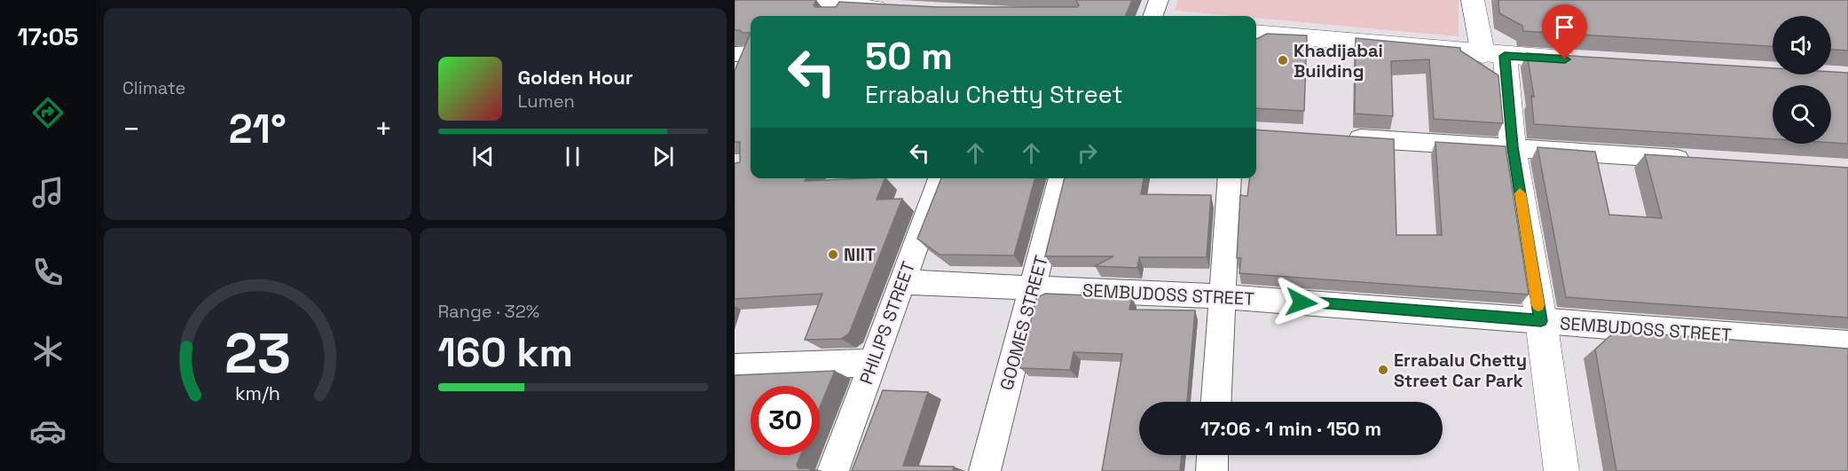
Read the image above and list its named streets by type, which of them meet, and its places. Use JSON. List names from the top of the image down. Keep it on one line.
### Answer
{"streets":{"street":["SEMBUDOSS STREET","PHILIPS STREET","GOOMES STREET"]},"crossings":[["SEMBUDOSS STREET","PHILIPS STREET"],["SEMBUDOSS STREET","GOOMES STREET"]],"places":["Khadijabai Building","NIIT","Errabalu Chetty Street Car Park"],"page":{"tabs":"17:05","tile":["Climate",["Range · 32%","160 km"]],"turn":["50 m","Errabalu Chetty Street"],"song":["Golden Hour","Lumen"],"heat":["−","21°","+"],"limit":"30","trip":"17:06 · 1 min · 150 m","gauge":["23","km/h"]}}
